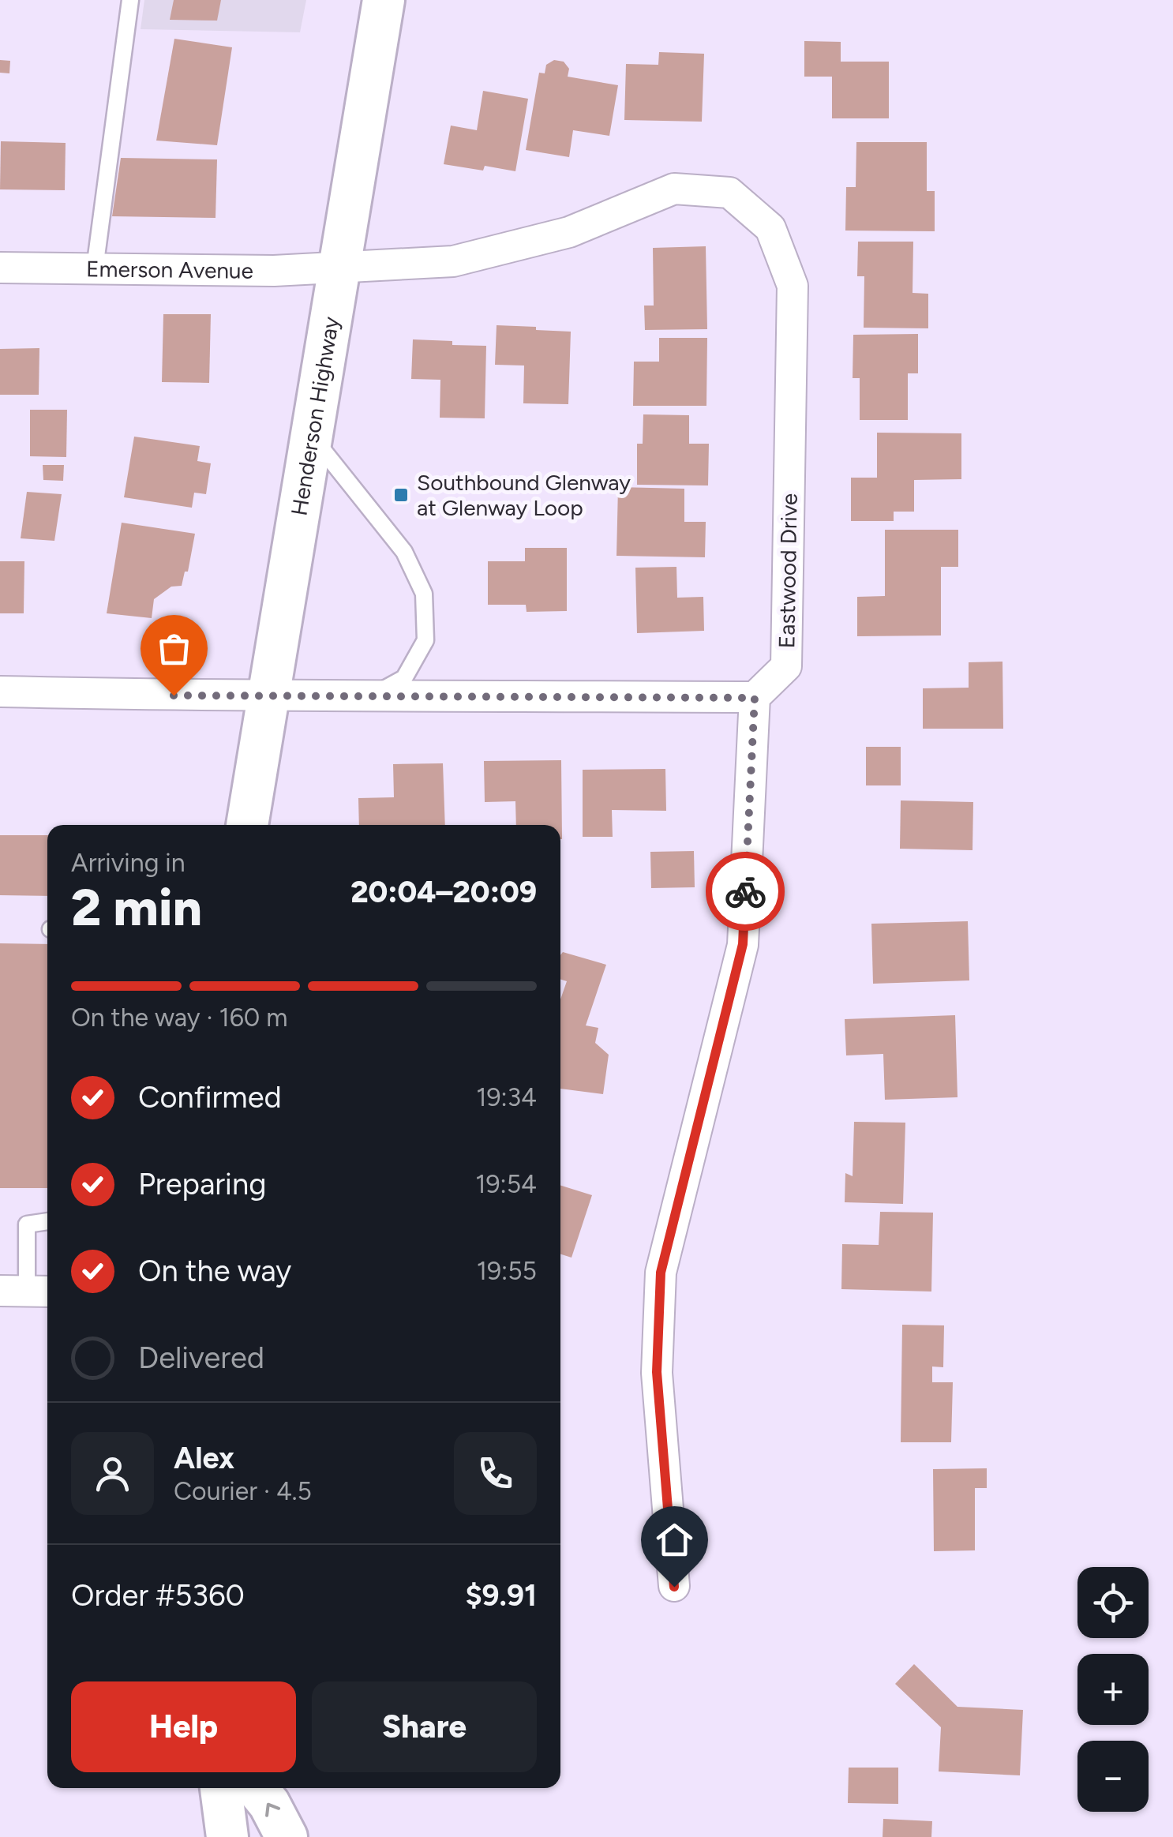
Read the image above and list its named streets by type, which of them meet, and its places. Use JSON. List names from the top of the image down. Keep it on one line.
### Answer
{"streets":{"main road":["Henderson Highway"],"street":["Emerson Avenue","Eastwood Drive"]},"crossings":[["Emerson Avenue","Henderson Highway"],["Emerson Avenue","Eastwood Drive"],["Henderson Highway","Eastwood Drive"]],"places":{"transit":["Southbound Glenway at Glenway Loop"]},"page":{"heading":["2 min","Arriving in","20:04–20:09"],"panel":["Alex","Courier · 4.5","Order #5360","$9.91"],"bar":"On the way · 160 m","list":[["Confirmed","19:34"],["Preparing","19:54"],["On the way","19:55"],"Delivered"],"map_buttons":["+","−"],"buttons":["Help","Share"]}}
